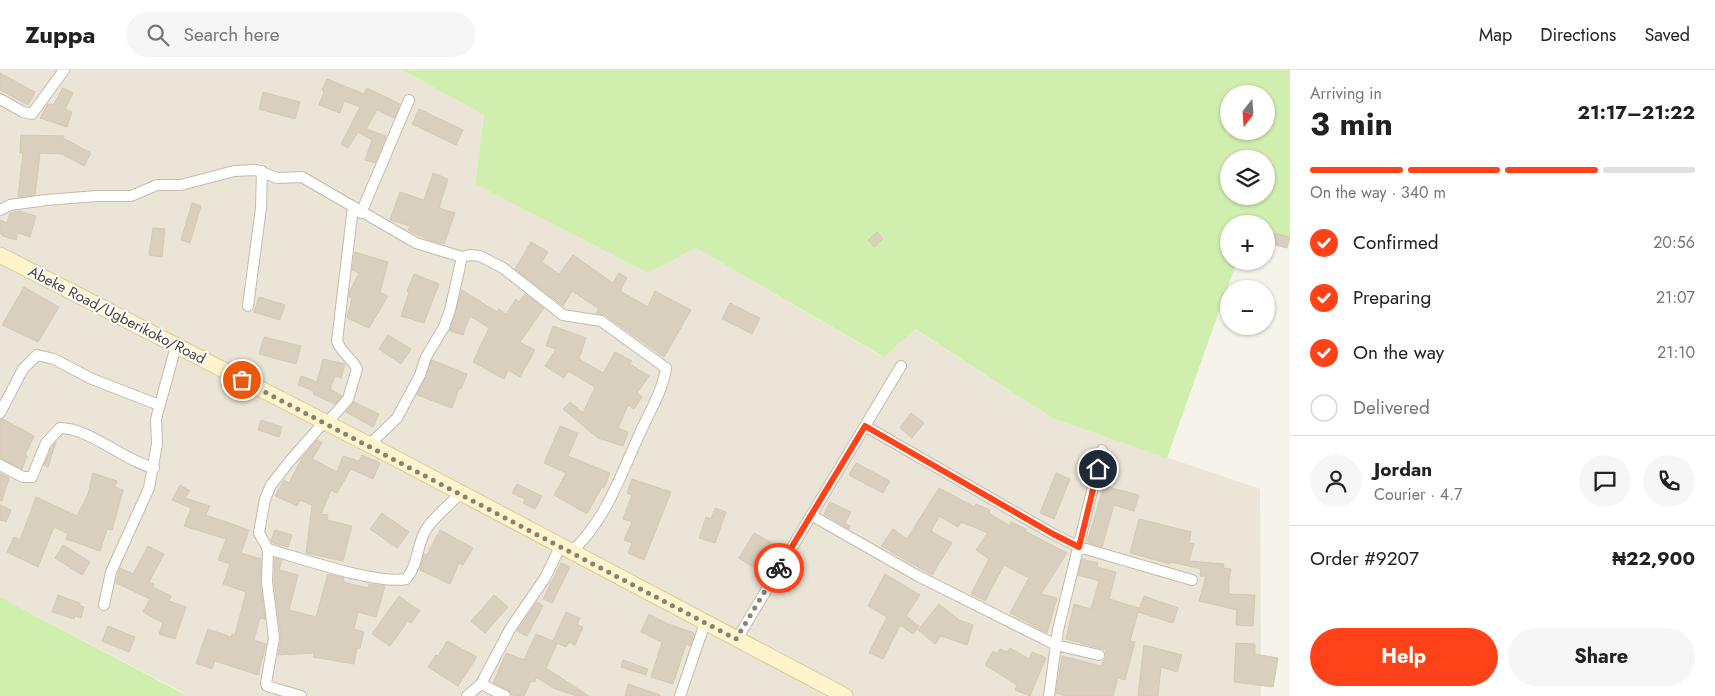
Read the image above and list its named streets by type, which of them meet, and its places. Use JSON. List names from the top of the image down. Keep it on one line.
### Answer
{"streets":{"street":["Abeke Road/Ugberikoko/Road"]},"north":"bottom","page":{"header":"Zuppa","search":"Search here","nav":["Map","Directions","Saved"],"heading":["3 min","Arriving in","21:17–21:22"],"panel":["Jordan","Courier · 4.7","Order #9207","₦22,900"],"map_buttons":["+","−"],"bar":"On the way · 340 m","list":[["Confirmed","20:56"],["Preparing","21:07"],["On the way","21:10"],"Delivered"],"buttons":["Help","Share"]}}
